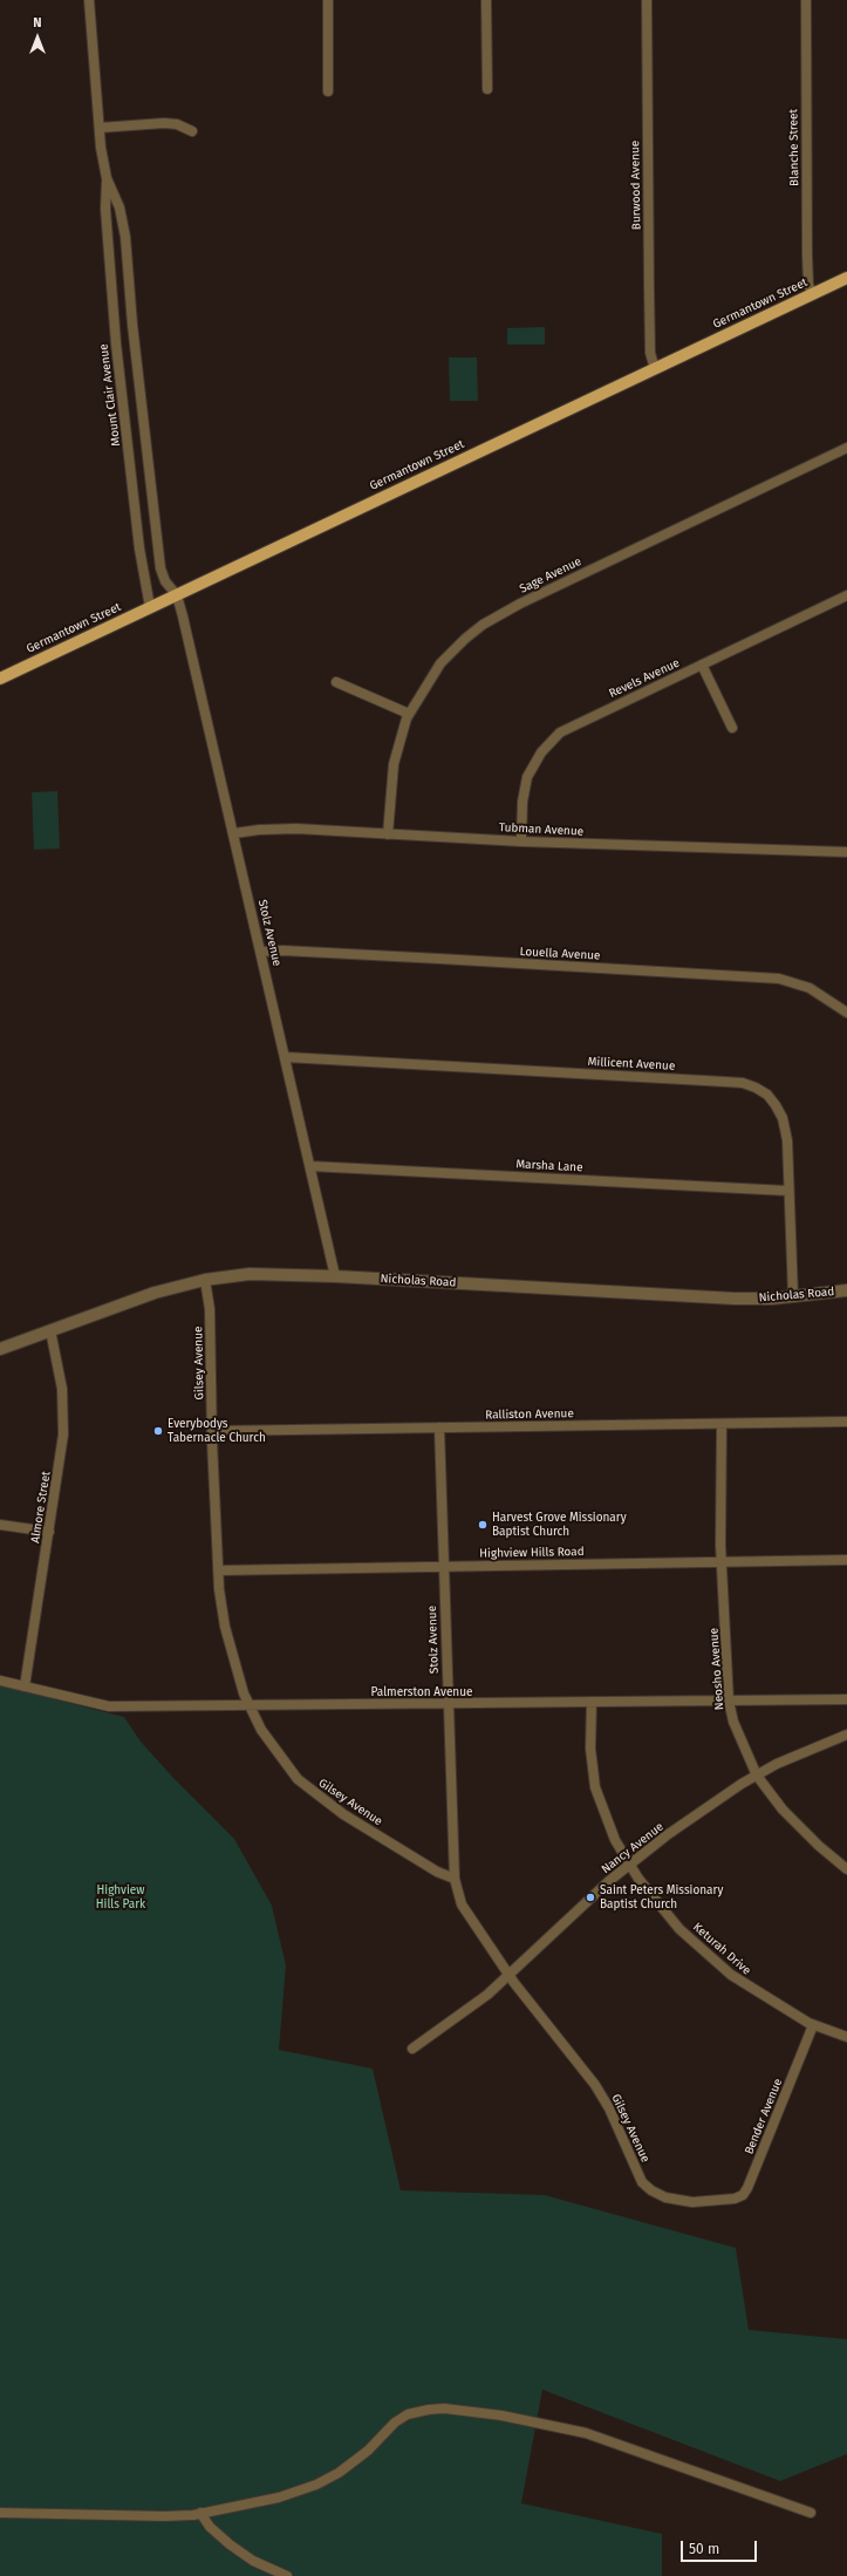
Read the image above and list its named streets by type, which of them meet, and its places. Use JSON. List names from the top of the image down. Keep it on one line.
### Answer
{"streets":{"main road":["Germantown Street"],"street":["Blanche Street","Burwood Avenue","Mount Clair Avenue","Sage Avenue","Revels Avenue","Tubman Avenue","Stolz Avenue","Louella Avenue","Millicent Avenue","Marsha Lane","Nicholas Road","Gilsey Avenue","Ralliston Avenue","Almore Street","Highview Hills Road","Neosho Avenue","Palmerston Avenue","Nancy Avenue","Keturah Drive","Bender Avenue"]},"crossings":[["Blanche Street","Germantown Street"],["Burwood Avenue","Germantown Street"],["Germantown Street","Mount Clair Avenue"],["Germantown Street","Stolz Avenue"],["Mount Clair Avenue","Stolz Avenue"],["Sage Avenue","Tubman Avenue"],["Revels Avenue","Tubman Avenue"],["Tubman Avenue","Stolz Avenue"],["Stolz Avenue","Louella Avenue"],["Stolz Avenue","Millicent Avenue"],["Stolz Avenue","Marsha Lane"],["Stolz Avenue","Nicholas Road"],["Stolz Avenue","Gilsey Avenue"],["Stolz Avenue","Ralliston Avenue"],["Stolz Avenue","Highview Hills Road"],["Stolz Avenue","Palmerston Avenue"],["Millicent Avenue","Marsha Lane"],["Millicent Avenue","Nicholas Road"],["Nicholas Road","Gilsey Avenue"],["Nicholas Road","Almore Street"],["Gilsey Avenue","Ralliston Avenue"],["Gilsey Avenue","Highview Hills Road"],["Gilsey Avenue","Palmerston Avenue"],["Gilsey Avenue","Nancy Avenue"],["Gilsey Avenue","Bender Avenue"],["Ralliston Avenue","Neosho Avenue"],["Almore Street","Palmerston Avenue"],["Highview Hills Road","Neosho Avenue"],["Neosho Avenue","Palmerston Avenue"],["Neosho Avenue","Nancy Avenue"],["Palmerston Avenue","Keturah Drive"],["Nancy Avenue","Keturah Drive"],["Keturah Drive","Bender Avenue"]],"parks":["Highview Hills Park"],"places":["Everybodys Tabernacle Church","Harvest Grove Missionary Baptist Church","Saint Peters Missionary Baptist Church"],"scale_bar":"50 m","north":"top"}
